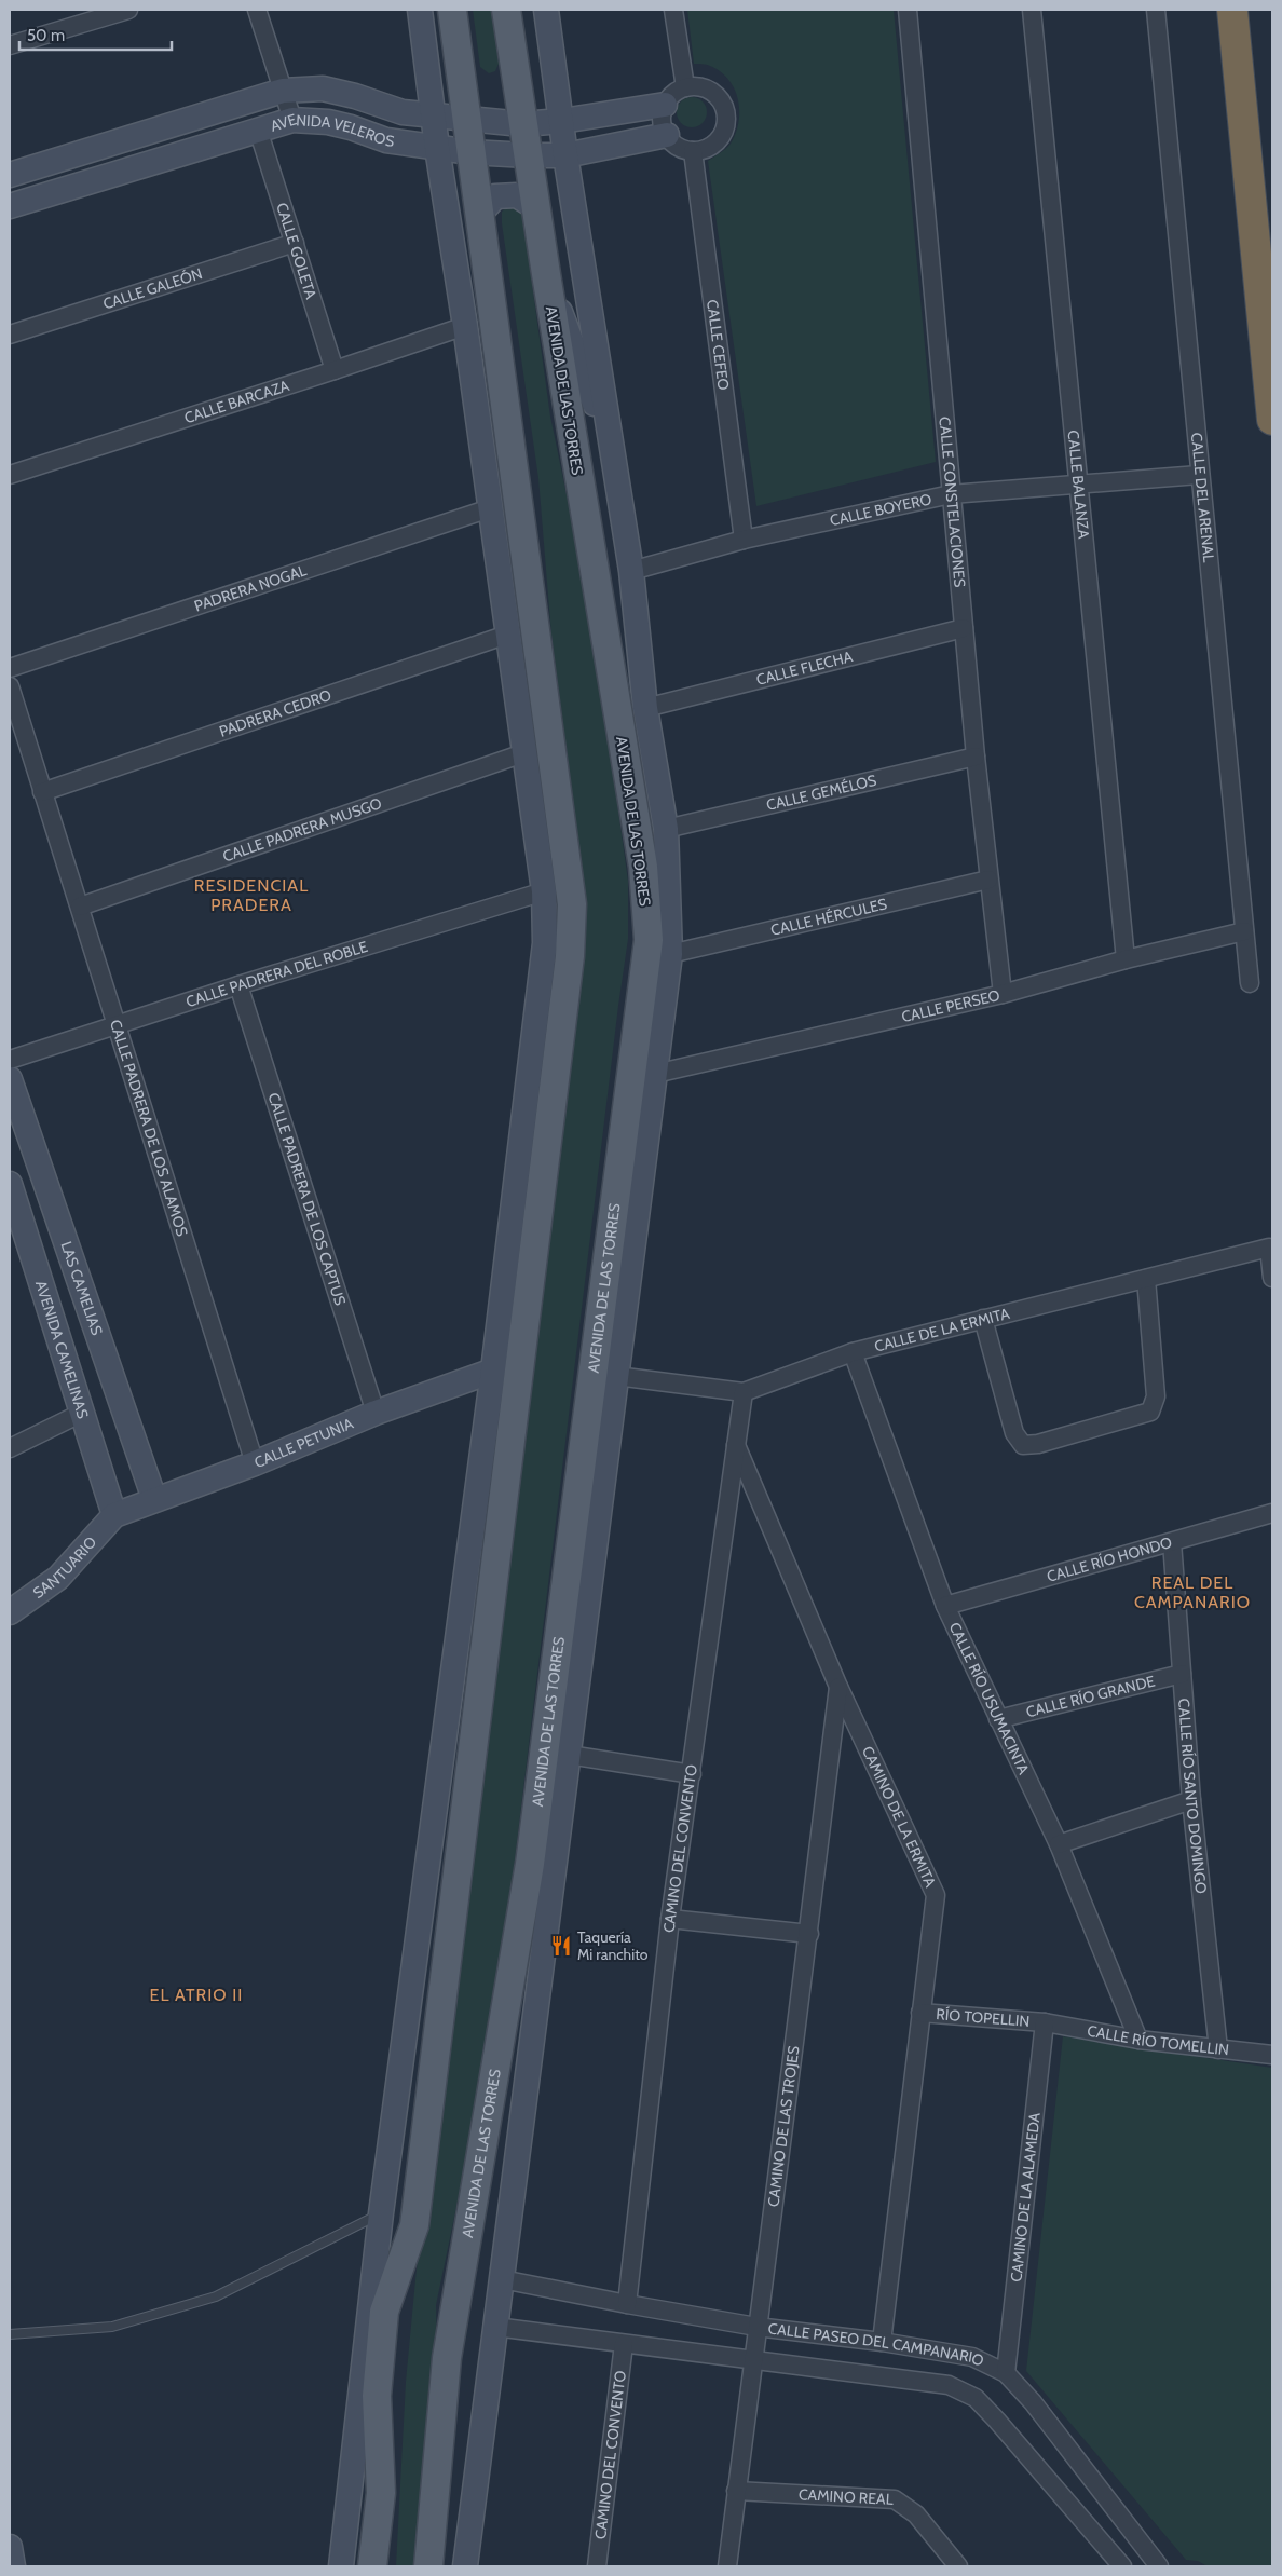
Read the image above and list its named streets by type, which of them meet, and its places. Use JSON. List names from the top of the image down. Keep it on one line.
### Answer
{"streets":{"main road":["AVENIDA DE LAS TORRES"],"street":["AVENIDA VELEROS","CALLE GOLETA","CALLE GALEÓN","CALLE CEFEO","CALLE BARCAZA","CALLE BALANZA","CALLE DEL ARENAL","CALLE CONSTELACIONES","CALLE BOYERO","PADRERA NOGAL","CALLE FLECHA","PADRERA CEDRO","CALLE GEMÉLOS","CALLE PADRERA MUSGO","CALLE HÉRCULES","CALLE PADRERA DEL ROBLE","CALLE PERSEO","CALLE PADRERA DE LOS ALAMOS","CALLE PADRERA DE LOS CAPTUS","LAS CAMELIAS","CALLE DE LA ERMITA","AVENIDA CAMELINAS","CALLE PETUNIA","CALLE RÍO HONDO","SANTUARIO","CALLE RÍO GRANDE","CALLE RÍO USUMACINTA","CALLE RÍO SANTO DOMINGO","CAMINO DE LA ERMITA","CAMINO DEL CONVENTO","RÍO TOPELLIN","CALLE RÍO TOMELLIN","CAMINO DE LAS TROJES","CAMINO DE LA ALAMEDA","CALLE PASEO DEL CAMPANARIO","CAMINO REAL"]},"crossings":[["AVENIDA VELEROS","CALLE GOLETA"],["AVENIDA VELEROS","CALLE CEFEO"],["AVENIDA VELEROS","AVENIDA DE LAS TORRES"],["CALLE GOLETA","CALLE GALEÓN"],["CALLE GOLETA","CALLE BARCAZA"],["CALLE CEFEO","CALLE BOYERO"],["AVENIDA DE LAS TORRES","CALLE BOYERO"],["AVENIDA DE LAS TORRES","CALLE FLECHA"],["AVENIDA DE LAS TORRES","CALLE GEMÉLOS"],["AVENIDA DE LAS TORRES","CALLE HÉRCULES"],["AVENIDA DE LAS TORRES","CALLE PERSEO"],["AVENIDA DE LAS TORRES","CALLE DE LA ERMITA"],["AVENIDA DE LAS TORRES","CALLE PASEO DEL CAMPANARIO"],["CALLE BALANZA","CALLE BOYERO"],["CALLE BALANZA","CALLE PERSEO"],["CALLE DEL ARENAL","CALLE BOYERO"],["CALLE DEL ARENAL","CALLE PERSEO"],["CALLE CONSTELACIONES","CALLE BOYERO"],["CALLE CONSTELACIONES","CALLE FLECHA"],["CALLE CONSTELACIONES","CALLE GEMÉLOS"],["CALLE CONSTELACIONES","CALLE HÉRCULES"],["CALLE CONSTELACIONES","CALLE PERSEO"],["PADRERA CEDRO","CALLE PADRERA DE LOS ALAMOS"],["CALLE PADRERA MUSGO","CALLE PADRERA DE LOS ALAMOS"],["CALLE PADRERA DEL ROBLE","CALLE PADRERA DE LOS ALAMOS"],["CALLE PADRERA DEL ROBLE","CALLE PADRERA DE LOS CAPTUS"],["CALLE PADRERA DE LOS ALAMOS","CALLE PETUNIA"],["CALLE PADRERA DE LOS CAPTUS","CALLE PETUNIA"],["LAS CAMELIAS","CALLE PETUNIA"],["CALLE DE LA ERMITA","CALLE RÍO USUMACINTA"],["CALLE DE LA ERMITA","CAMINO DEL CONVENTO"],["AVENIDA CAMELINAS","CALLE PETUNIA"],["AVENIDA CAMELINAS","SANTUARIO"],["CALLE PETUNIA","SANTUARIO"],["CALLE RÍO HONDO","CALLE RÍO USUMACINTA"],["CALLE RÍO HONDO","CALLE RÍO SANTO DOMINGO"],["CALLE RÍO GRANDE","CALLE RÍO USUMACINTA"],["CALLE RÍO GRANDE","CALLE RÍO SANTO DOMINGO"],["CALLE RÍO USUMACINTA","CALLE RÍO TOMELLIN"],["CALLE RÍO SANTO DOMINGO","CALLE RÍO TOMELLIN"],["CAMINO DE LA ERMITA","CAMINO DEL CONVENTO"],["CAMINO DE LA ERMITA","RÍO TOPELLIN"],["CAMINO DE LA ERMITA","CAMINO DE LAS TROJES"],["CAMINO DE LA ERMITA","CALLE PASEO DEL CAMPANARIO"],["CAMINO DEL CONVENTO","CALLE PASEO DEL CAMPANARIO"],["RÍO TOPELLIN","CALLE RÍO TOMELLIN"],["RÍO TOPELLIN","CAMINO DE LA ALAMEDA"],["CALLE RÍO TOMELLIN","CAMINO DE LA ALAMEDA"],["CAMINO DE LAS TROJES","CALLE PASEO DEL CAMPANARIO"],["CAMINO DE LAS TROJES","CAMINO REAL"],["CAMINO DE LA ALAMEDA","CALLE PASEO DEL CAMPANARIO"]],"districts":["RESIDENCIAL PRADERA","REAL DEL CAMPANARIO","EL ATRIO II"],"places":{"restaurant":["Taquería Mi ranchito"]},"scale_bar":"50 m"}
